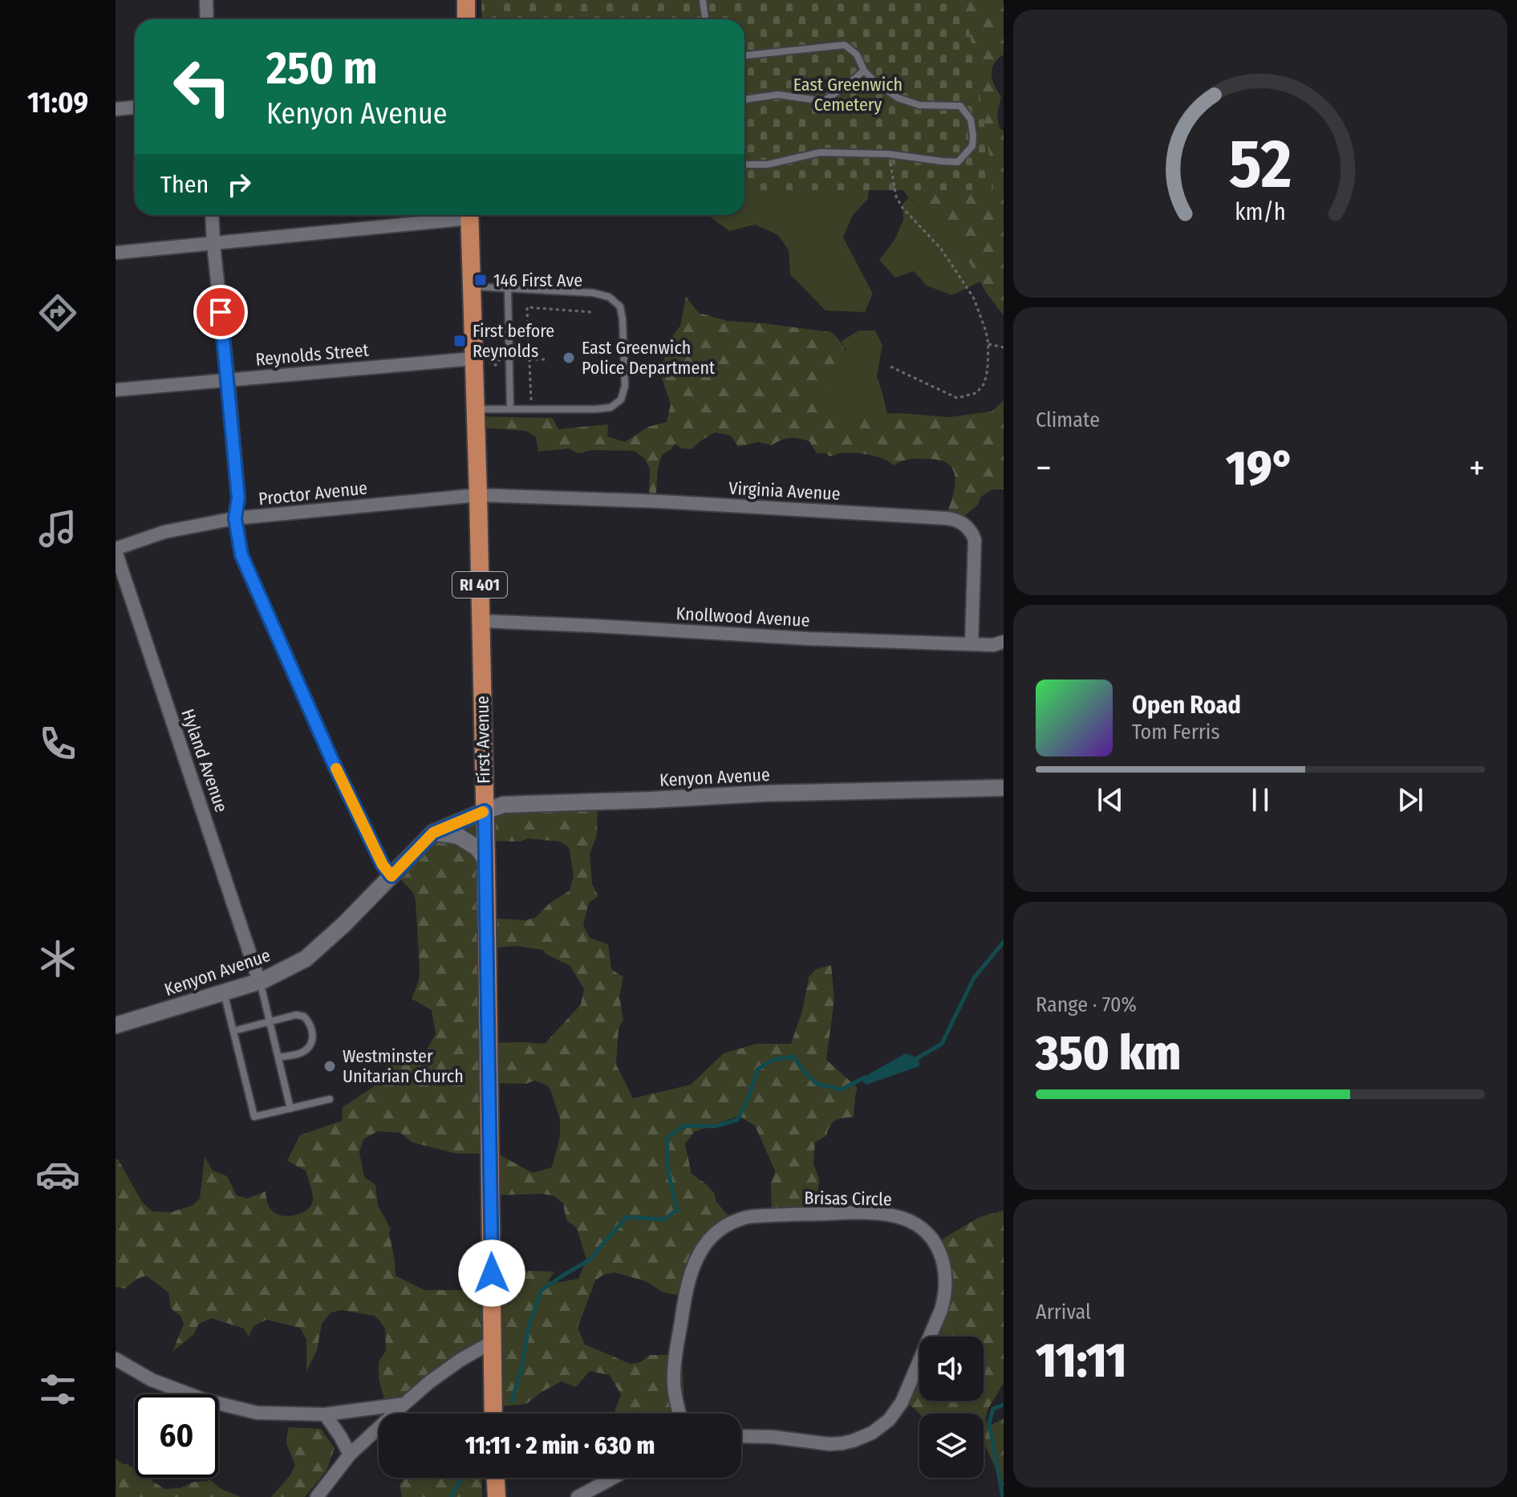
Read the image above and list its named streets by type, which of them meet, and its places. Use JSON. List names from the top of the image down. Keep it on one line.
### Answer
{"streets":{"main road":["RI 401","First Avenue"],"street":["Reynolds Street","Virginia Avenue","Proctor Avenue","Knollwood Avenue","Hyland Avenue","Kenyon Avenue","Brisas Circle"]},"crossings":[["Reynolds Street","First Avenue"],["Virginia Avenue","Proctor Avenue"],["Virginia Avenue","Knollwood Avenue"],["Virginia Avenue","First Avenue"],["Proctor Avenue","First Avenue"],["Proctor Avenue","Hyland Avenue"],["Knollwood Avenue","First Avenue"],["First Avenue","Kenyon Avenue"],["Hyland Avenue","Kenyon Avenue"]],"parks":["East Greenwich Cemetery"],"places":{"transit":["146 First Ave","First before Reynolds"],"other":["East Greenwich Police Department","Westminster Unitarian Church"]},"page":{"tabs":"11:09","turn":["250 m","Kenyon Avenue"],"then":"Then","tile":["Climate",["Range · 70%","350 km"],["Arrival","11:11"]],"heat":["−","19°","+"],"song":["Open Road","Tom Ferris"],"limit":"60","trip":"11:11 · 2 min · 630 m","gauge":["52","km/h"]}}
